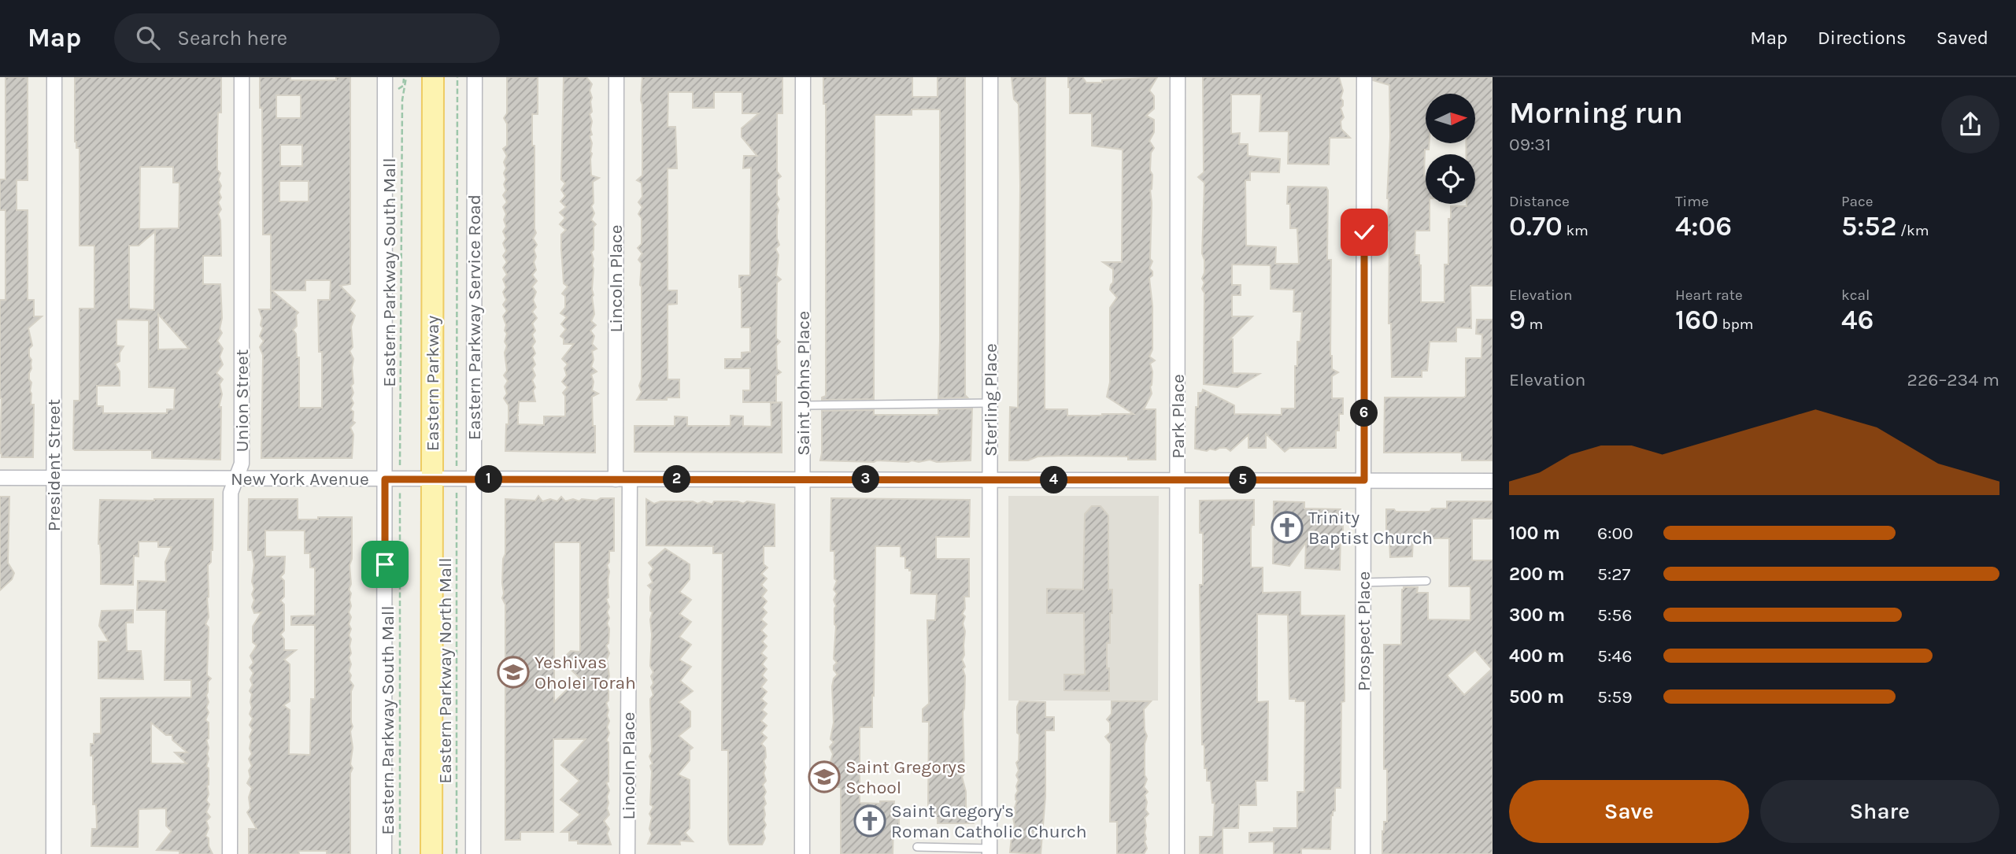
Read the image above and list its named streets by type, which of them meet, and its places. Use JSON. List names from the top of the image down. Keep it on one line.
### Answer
{"streets":{"main road":["Eastern Parkway"],"street":["Lincoln Place","Eastern Parkway Service Road","Saint Johns Place","Sterling Place","Union Street","Park Place","President Street","New York Avenue","Prospect Place"],"path":["Eastern Parkway South Mall","Eastern Parkway North Mall"]},"crossings":[["Lincoln Place","New York Avenue"],["Eastern Parkway Service Road","New York Avenue"],["Eastern Parkway","New York Avenue"],["Saint Johns Place","New York Avenue"],["Sterling Place","New York Avenue"],["Union Street","New York Avenue"],["Park Place","New York Avenue"],["President Street","New York Avenue"],["New York Avenue","Prospect Place"]],"places":{"church":["Trinity Baptist Church","Saint Gregory's Roman Catholic Church"],"school or university":["Yeshivas Oholei Torah","Saint Gregorys School"]},"north":"right","page":{"header":"Map","search":"Search here","nav":["Map","Directions","Saved"],"heading":["Morning run","09:31"],"stats":[["Distance","0.70 km"],["Time","4:06"],["Pace","5:52 /km"],["Elevation","9 m"],["Heart rate","160 bpm"],["kcal","46"]],"chart":["Elevation","226–234 m"],"pins":["6","1","2","3","4","5"],"list":[{"name":"100 m","note":"6:00"},{"name":"200 m","note":"5:27"},{"name":"300 m","note":"5:56"},{"name":"400 m","note":"5:46"},{"name":"500 m","note":"5:59"}],"buttons":["Save","Share"]}}
